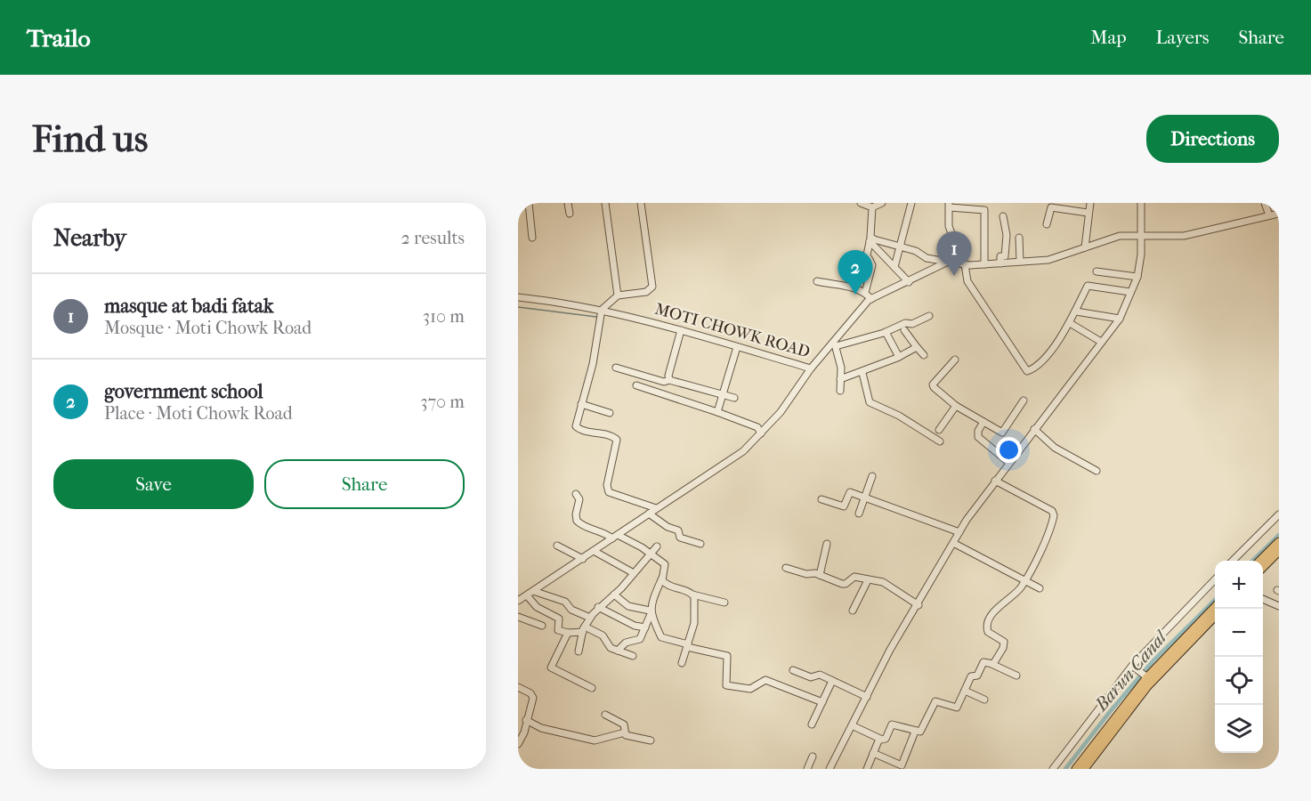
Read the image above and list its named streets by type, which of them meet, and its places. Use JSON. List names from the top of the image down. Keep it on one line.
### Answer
{"streets":{"street":["MOTI CHOWK ROAD"]},"water":["Barun Canal"],"page":{"header":"Trailo","nav":["Map","Layers","Share"],"buttons":["Directions",["Save","Share"]],"title":"Find us","heading":["Nearby","2 results"],"pins":["1","2"],"list":[{"mark":"1","name":"masque at badi fatak","note":"Mosque · Moti Chowk Road","value":"310 m"},{"mark":"2","name":"government school","note":"Place · Moti Chowk Road","value":"370 m"}],"map_buttons":["+","−"]}}
